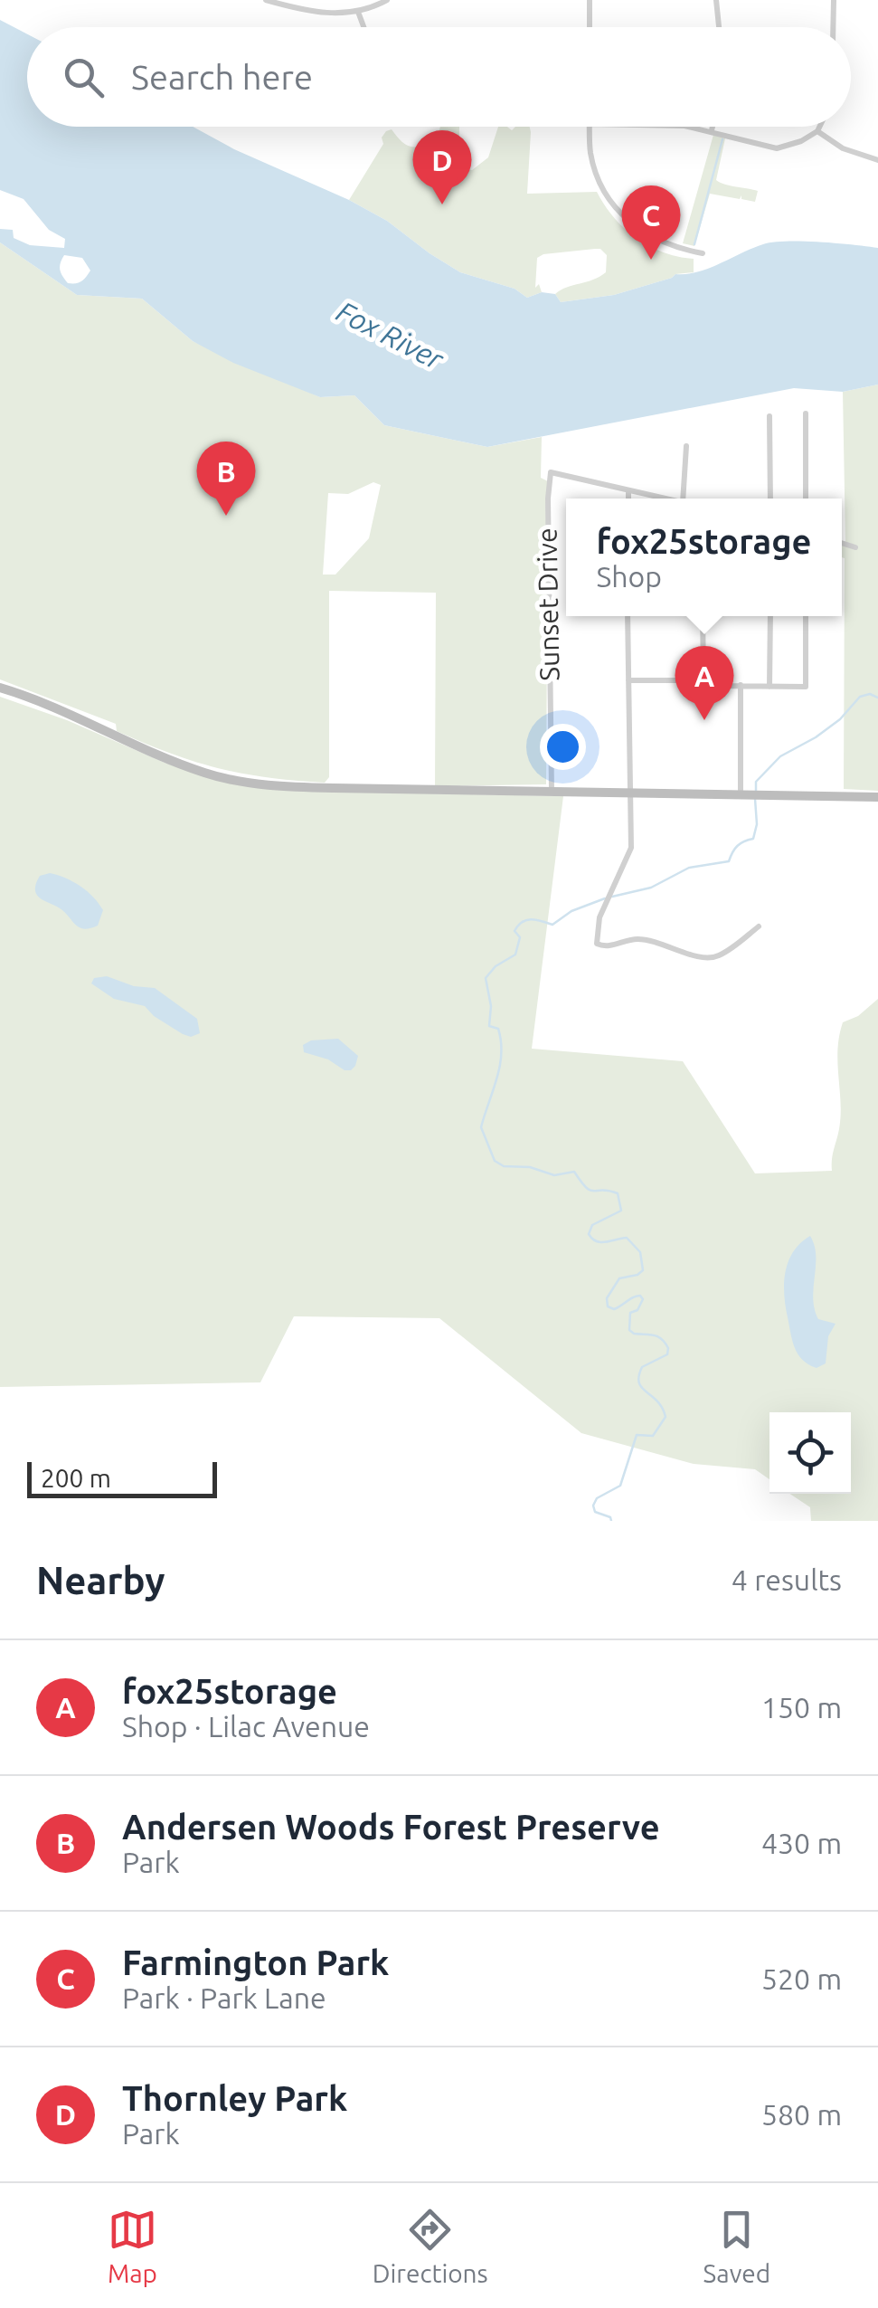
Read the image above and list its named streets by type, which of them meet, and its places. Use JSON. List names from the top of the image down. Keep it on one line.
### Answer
{"streets":{"street":["Sunset Drive"]},"water":["Fox River"],"scale_bar":"200 m","page":{"search":"Search here","pins":["D","C","B","A"],"popup":["fox25storage","Shop"],"scale":"200 m","heading":["Nearby","4 results"],"list":[{"mark":"A","name":"fox25storage","note":"Shop · Lilac Avenue","value":"150 m"},{"mark":"B","name":"Andersen Woods Forest Preserve","note":"Park","value":"430 m"},{"mark":"C","name":"Farmington Park","note":"Park · Park Lane","value":"520 m"},{"mark":"D","name":"Thornley Park","note":"Park","value":"580 m"}],"nav":["Map","Directions","Saved"]}}
